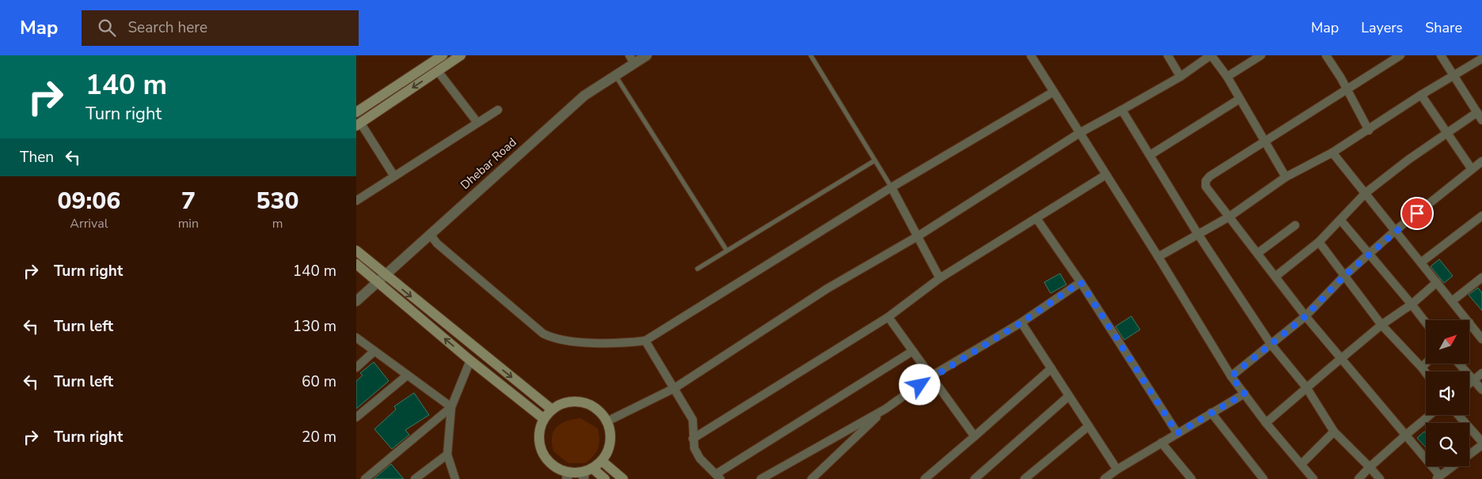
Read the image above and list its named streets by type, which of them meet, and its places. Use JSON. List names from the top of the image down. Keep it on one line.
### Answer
{"streets":{"street":["Dhebar Road"]},"north":"top right","page":{"header":"Map","search":"Search here","nav":["Map","Layers","Share"],"turn":["140 m","Turn right"],"then":"Then","eta":["09:06","Arrival","7","min","530","m"],"list":[{"name":"Turn right","value":"140 m"},{"name":"Turn left","value":"130 m"},{"name":"Turn left","value":"60 m"},{"name":"Turn right","value":"20 m"}]}}
